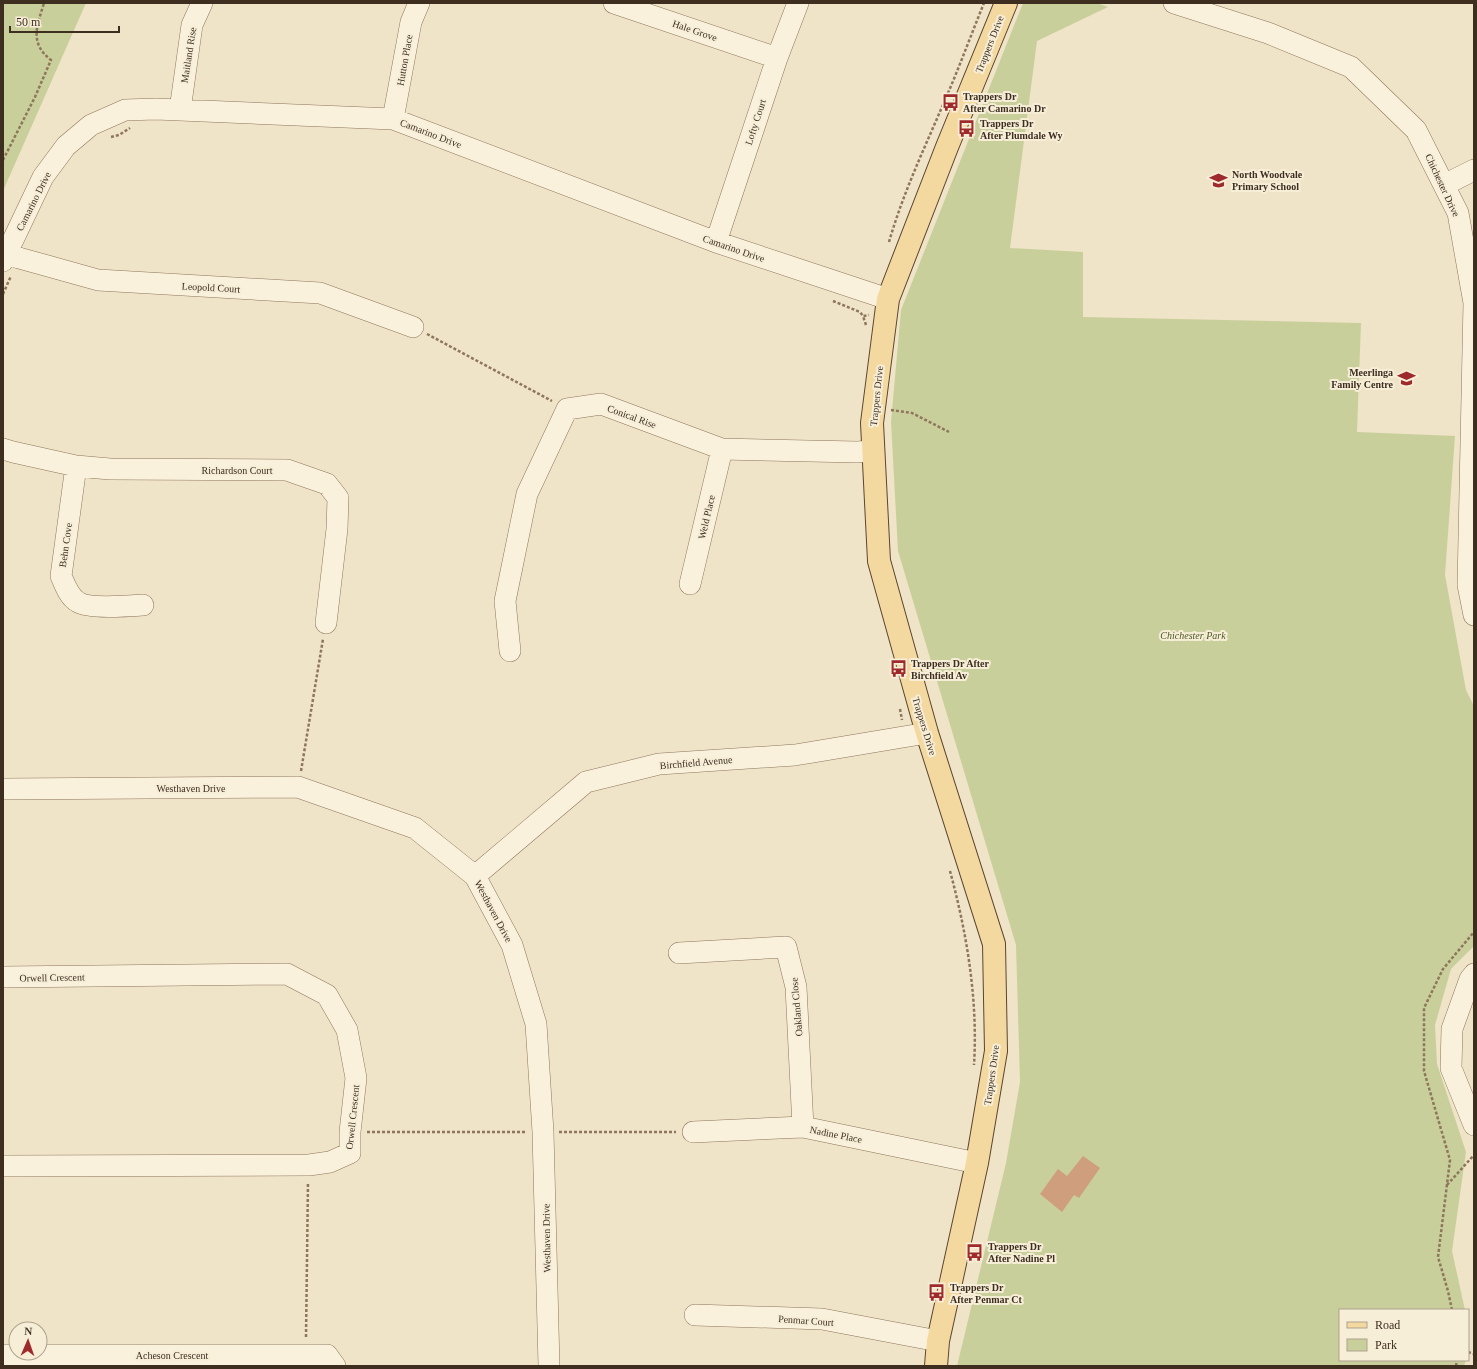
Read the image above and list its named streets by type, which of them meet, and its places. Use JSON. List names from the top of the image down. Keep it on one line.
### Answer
{"streets":{"main road":["Trappers Drive"],"street":["Hale Grove","Maitland Rise","Hutton Place","Lofty Court","Camarino Drive","Chichester Drive","Leopold Court","Conical Rise","Richardson Court","Weld Place","Behn Cove","Birchfield Avenue","Westhaven Drive","Orwell Crescent","Oakland Close","Nadine Place","Penmar Court","Acheson Crescent"]},"crossings":[["Hale Grove","Lofty Court"],["Trappers Drive","Camarino Drive"],["Trappers Drive","Conical Rise"],["Trappers Drive","Birchfield Avenue"],["Trappers Drive","Nadine Place"],["Trappers Drive","Penmar Court"],["Maitland Rise","Camarino Drive"],["Hutton Place","Camarino Drive"],["Lofty Court","Camarino Drive"],["Camarino Drive","Leopold Court"],["Conical Rise","Weld Place"],["Richardson Court","Behn Cove"],["Birchfield Avenue","Westhaven Drive"],["Oakland Close","Nadine Place"]],"parks":["Chichester Park"],"places":{"bus stop":["Trappers Dr After Camarino Dr","Trappers Dr After Plumdale Wy","Trappers Dr After Birchfield Av","Trappers Dr After Nadine Pl","Trappers Dr After Penmar Ct"],"school or university":["North Woodvale Primary School","Meerlinga Family Centre"]},"legend":["Road","Park"],"scale_bar":"50 m","north":"top"}
